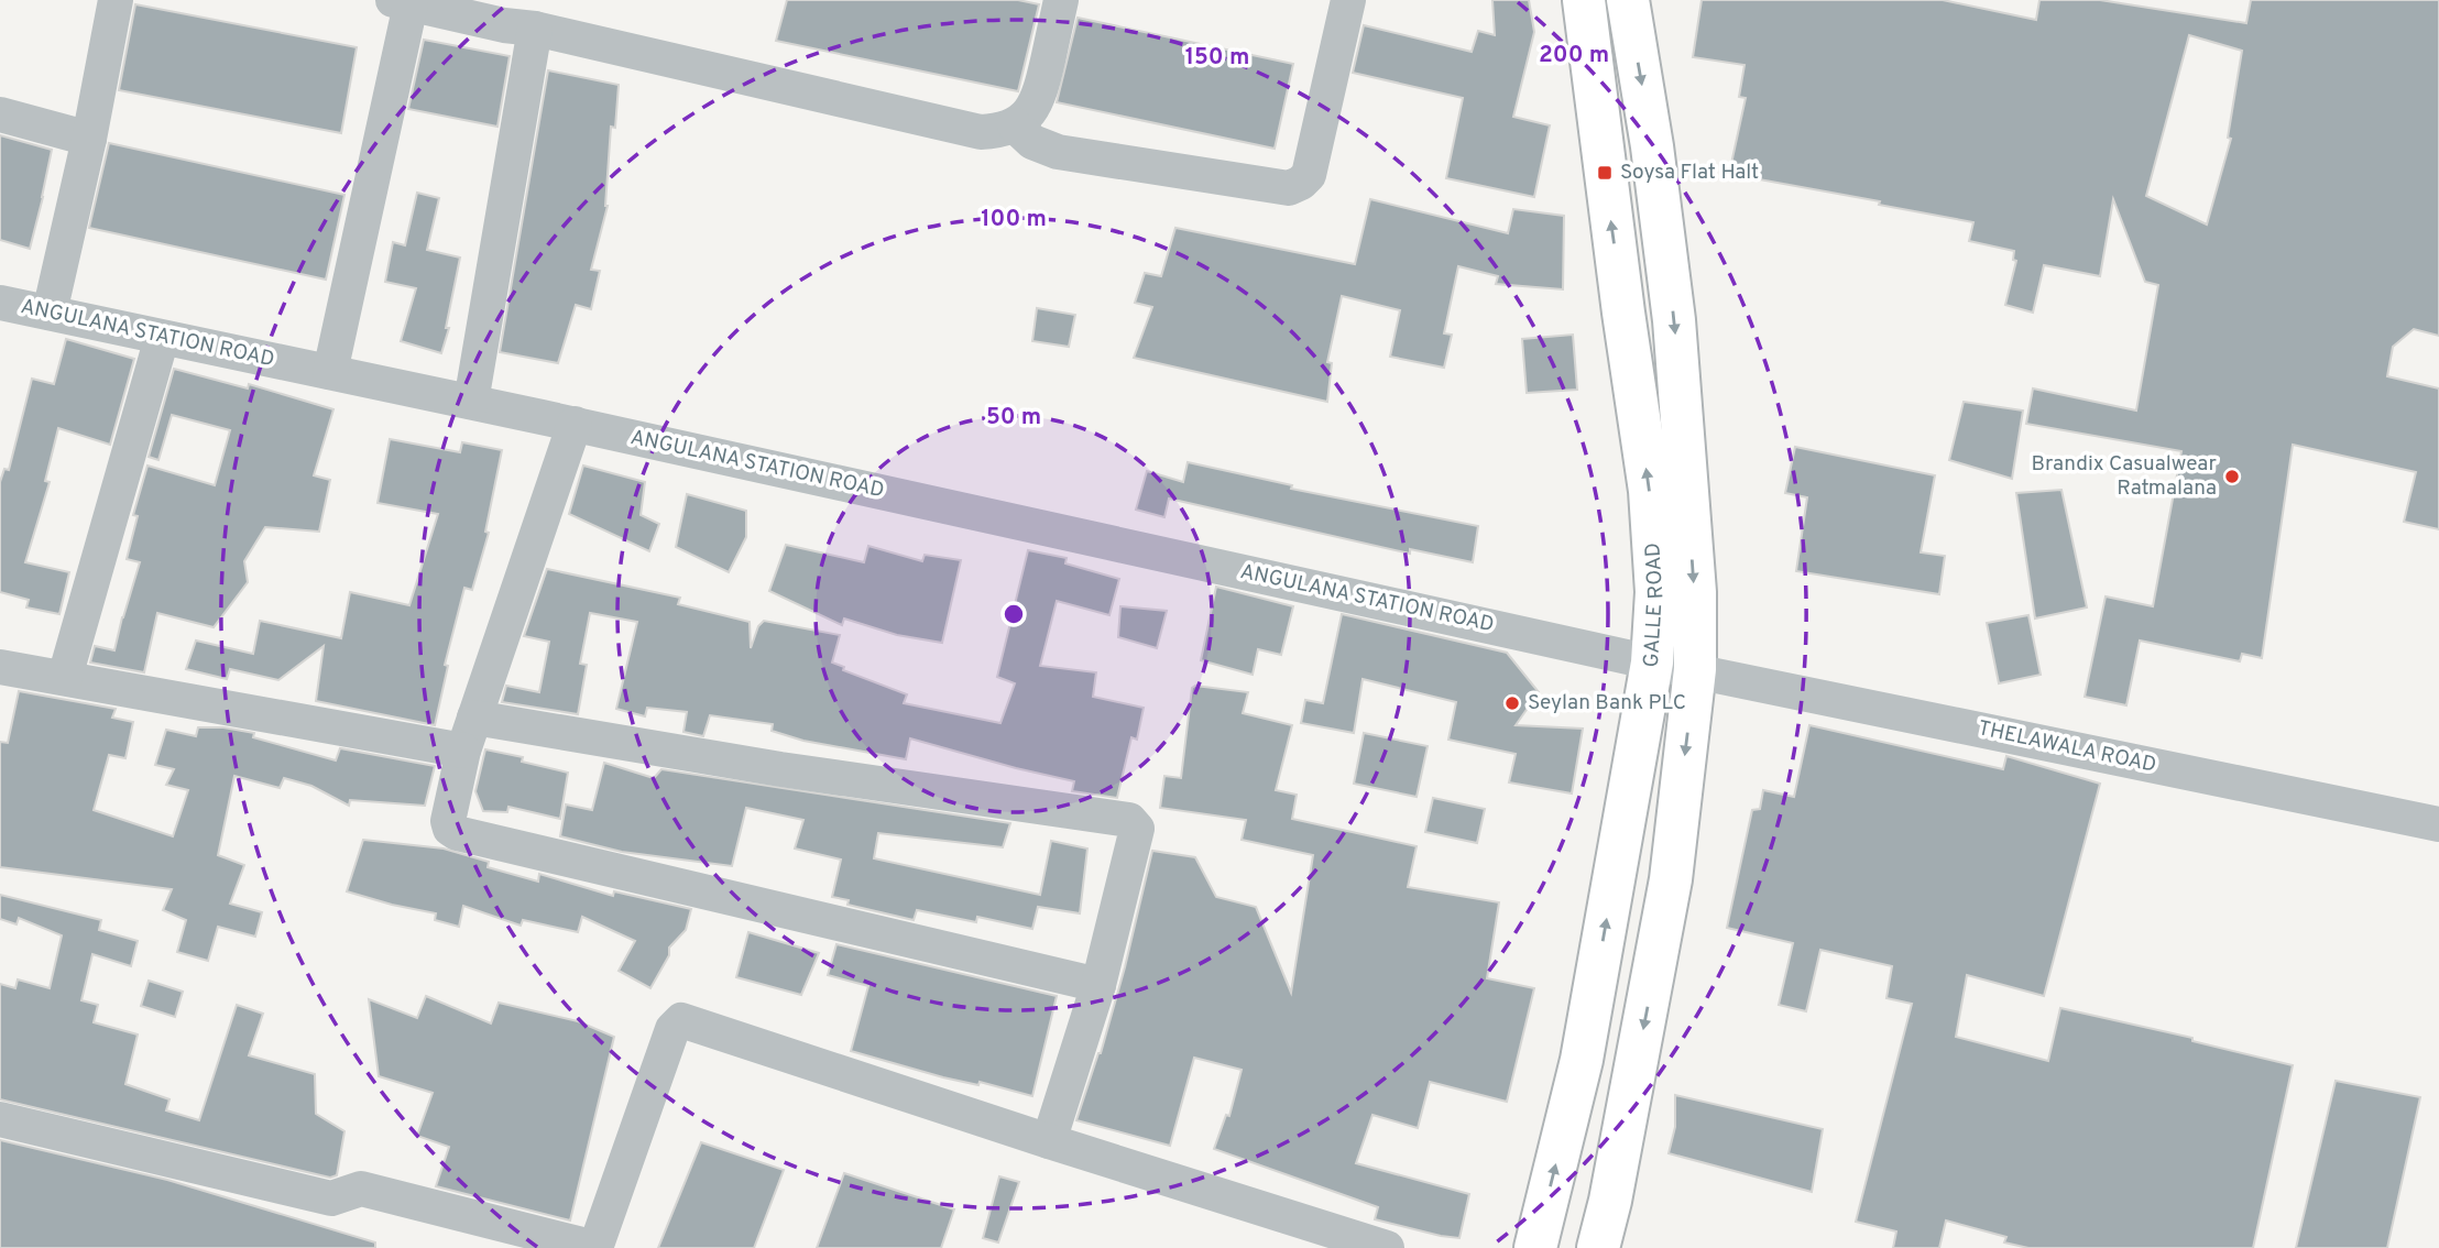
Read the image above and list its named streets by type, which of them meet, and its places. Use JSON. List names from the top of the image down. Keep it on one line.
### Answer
{"streets":{"highway":["GALLE ROAD"],"street":["ANGULANA STATION ROAD","THELAWALA ROAD"]},"crossings":[["ANGULANA STATION ROAD","GALLE ROAD"],["ANGULANA STATION ROAD","THELAWALA ROAD"],["GALLE ROAD","THELAWALA ROAD"]],"places":{"transit":["Soysa Flat Halt"],"other":["Brandix Casualwear Ratmalana","Seylan Bank PLC"]},"rings":["200 m","150 m","100 m","50 m"]}
